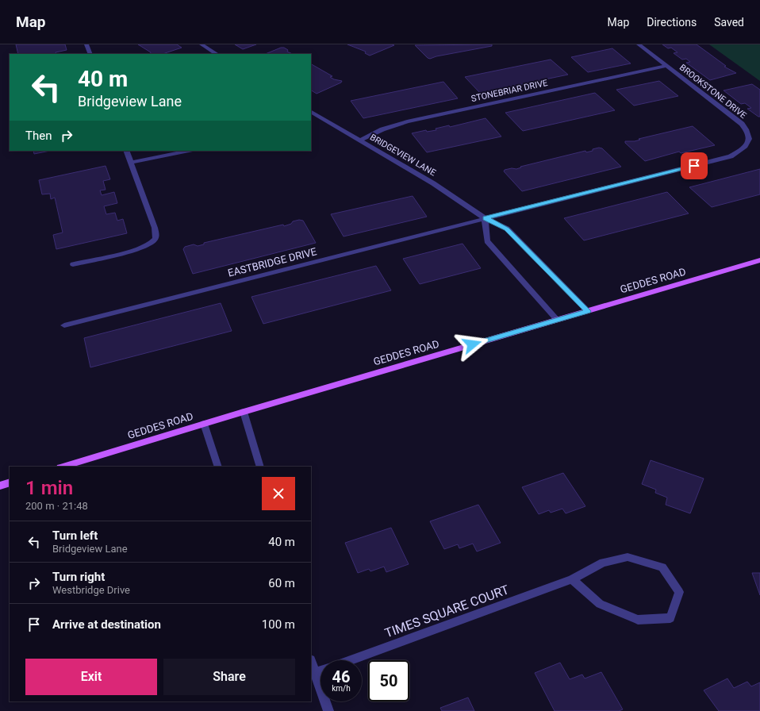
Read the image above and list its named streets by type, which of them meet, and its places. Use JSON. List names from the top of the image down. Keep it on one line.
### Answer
{"streets":{"main road":["GEDDES ROAD"],"street":["STONEBRIAR DRIVE","BROOKSTONE DRIVE","BRIDGEVIEW LANE","EASTBRIDGE DRIVE","TIMES SQUARE COURT"]},"crossings":[["STONEBRIAR DRIVE","BROOKSTONE DRIVE"],["STONEBRIAR DRIVE","BRIDGEVIEW LANE"],["BROOKSTONE DRIVE","EASTBRIDGE DRIVE"],["BRIDGEVIEW LANE","EASTBRIDGE DRIVE"],["BRIDGEVIEW LANE","GEDDES ROAD"]],"page":{"header":"Map","nav":["Map","Directions","Saved"],"turn":["40 m","Bridgeview Lane"],"then":"Then","heading":["1 min","200 m · 21:48"],"list":[{"name":"Turn left","note":"Bridgeview Lane","value":"40 m"},{"name":"Turn right","note":"Westbridge Drive","value":"60 m"},{"name":"Arrive at destination","value":"100 m"}],"buttons":["Exit","Share"],"speed":"46 km/h","limit":"50"}}
